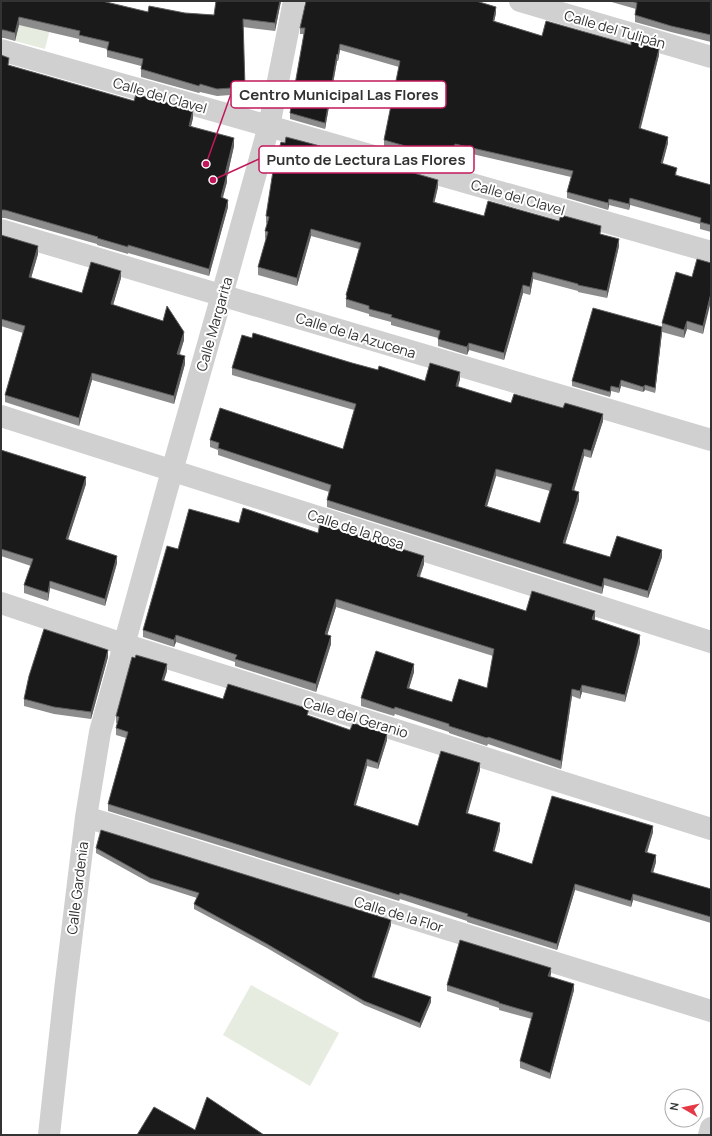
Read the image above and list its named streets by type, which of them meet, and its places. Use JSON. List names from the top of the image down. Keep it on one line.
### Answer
{"streets":{"street":["Calle del Tulipán","Calle del Clavel","Calle Margarita","Calle de la Azucena","Calle de la Rosa","Calle del Geranio","Calle Gardenia","Calle de la Flor"]},"crossings":[["Calle del Clavel","Calle Margarita"],["Calle Margarita","Calle de la Azucena"],["Calle Margarita","Calle de la Rosa"],["Calle Margarita","Calle del Geranio"],["Calle Margarita","Calle Gardenia"],["Calle del Geranio","Calle Gardenia"],["Calle Gardenia","Calle de la Flor"]],"places":["Centro Municipal Las Flores","Punto de Lectura Las Flores"],"north":"left"}
